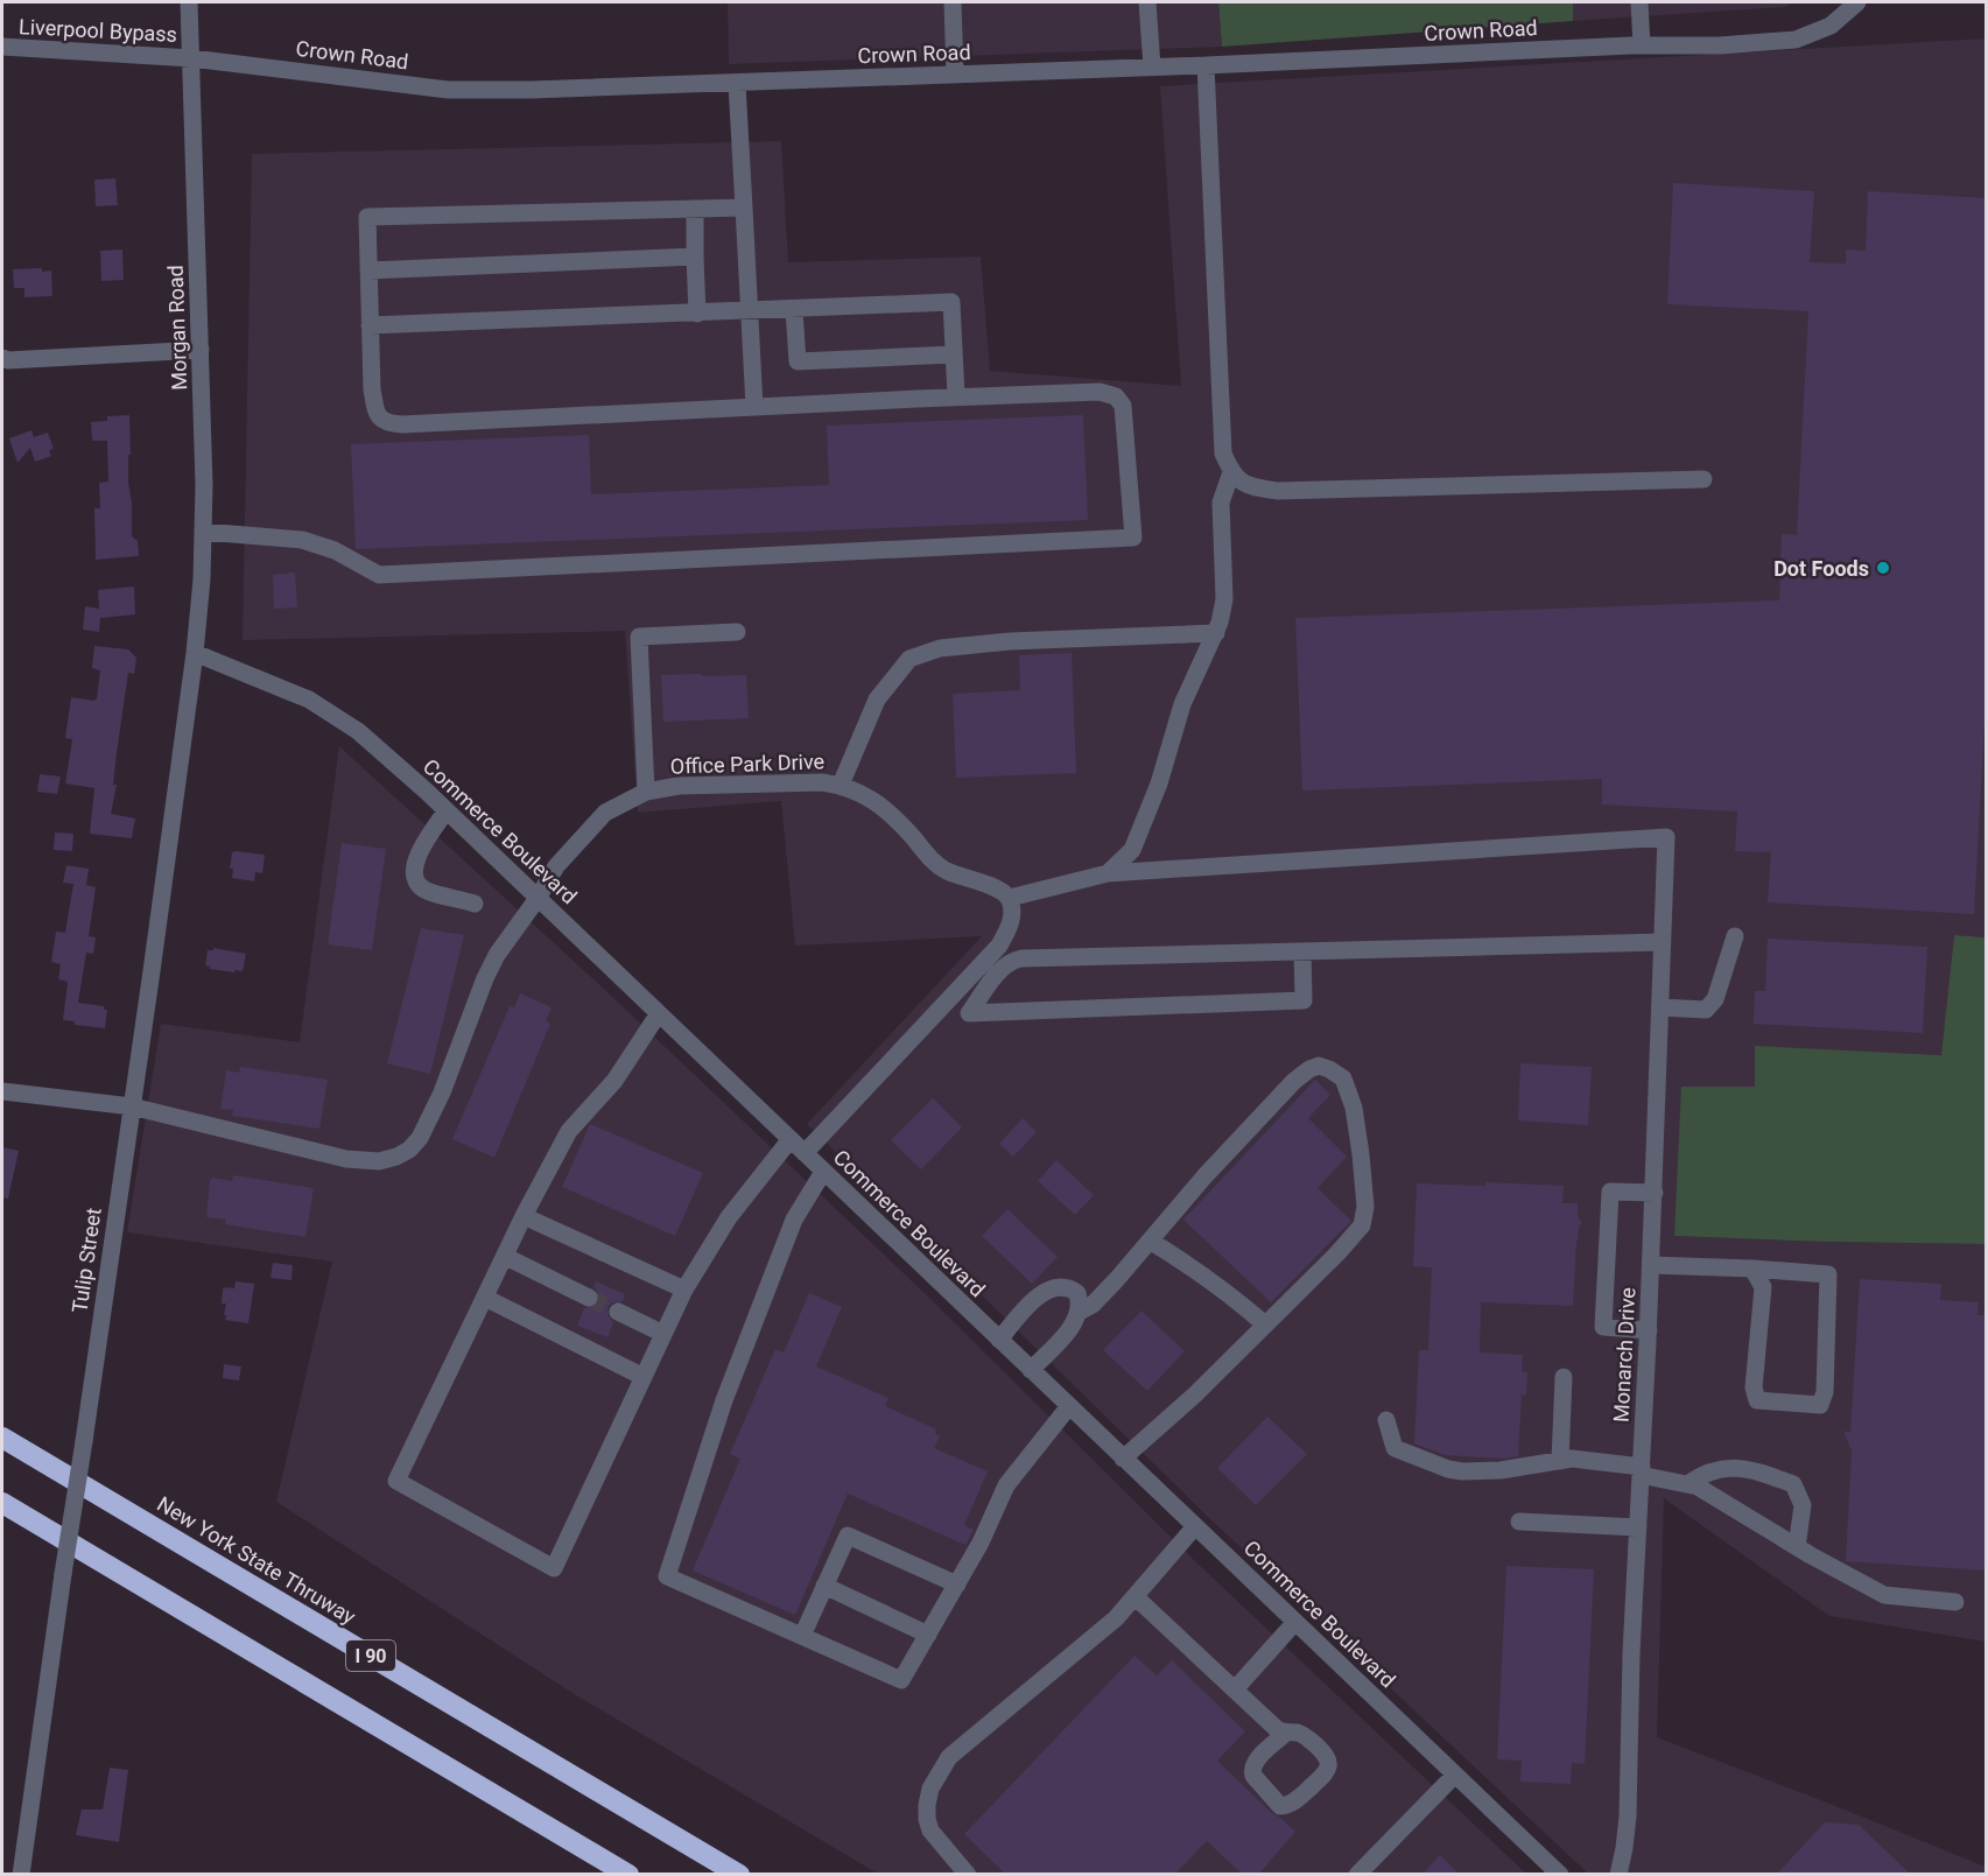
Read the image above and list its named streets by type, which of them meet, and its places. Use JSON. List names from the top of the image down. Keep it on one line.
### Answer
{"streets":{"highway":["New York State Thruway","I 90"],"street":["Liverpool Bypass","Crown Road","Morgan Road","Office Park Drive","Commerce Boulevard","Tulip Street","Monarch Drive"]},"crossings":[["Liverpool Bypass","Crown Road"],["Liverpool Bypass","Morgan Road"],["Crown Road","Morgan Road"],["Morgan Road","Commerce Boulevard"],["Morgan Road","Tulip Street"],["Office Park Drive","Commerce Boulevard"],["Office Park Drive","Tulip Street"],["Commerce Boulevard","Tulip Street"]],"places":["Dot Foods"]}
